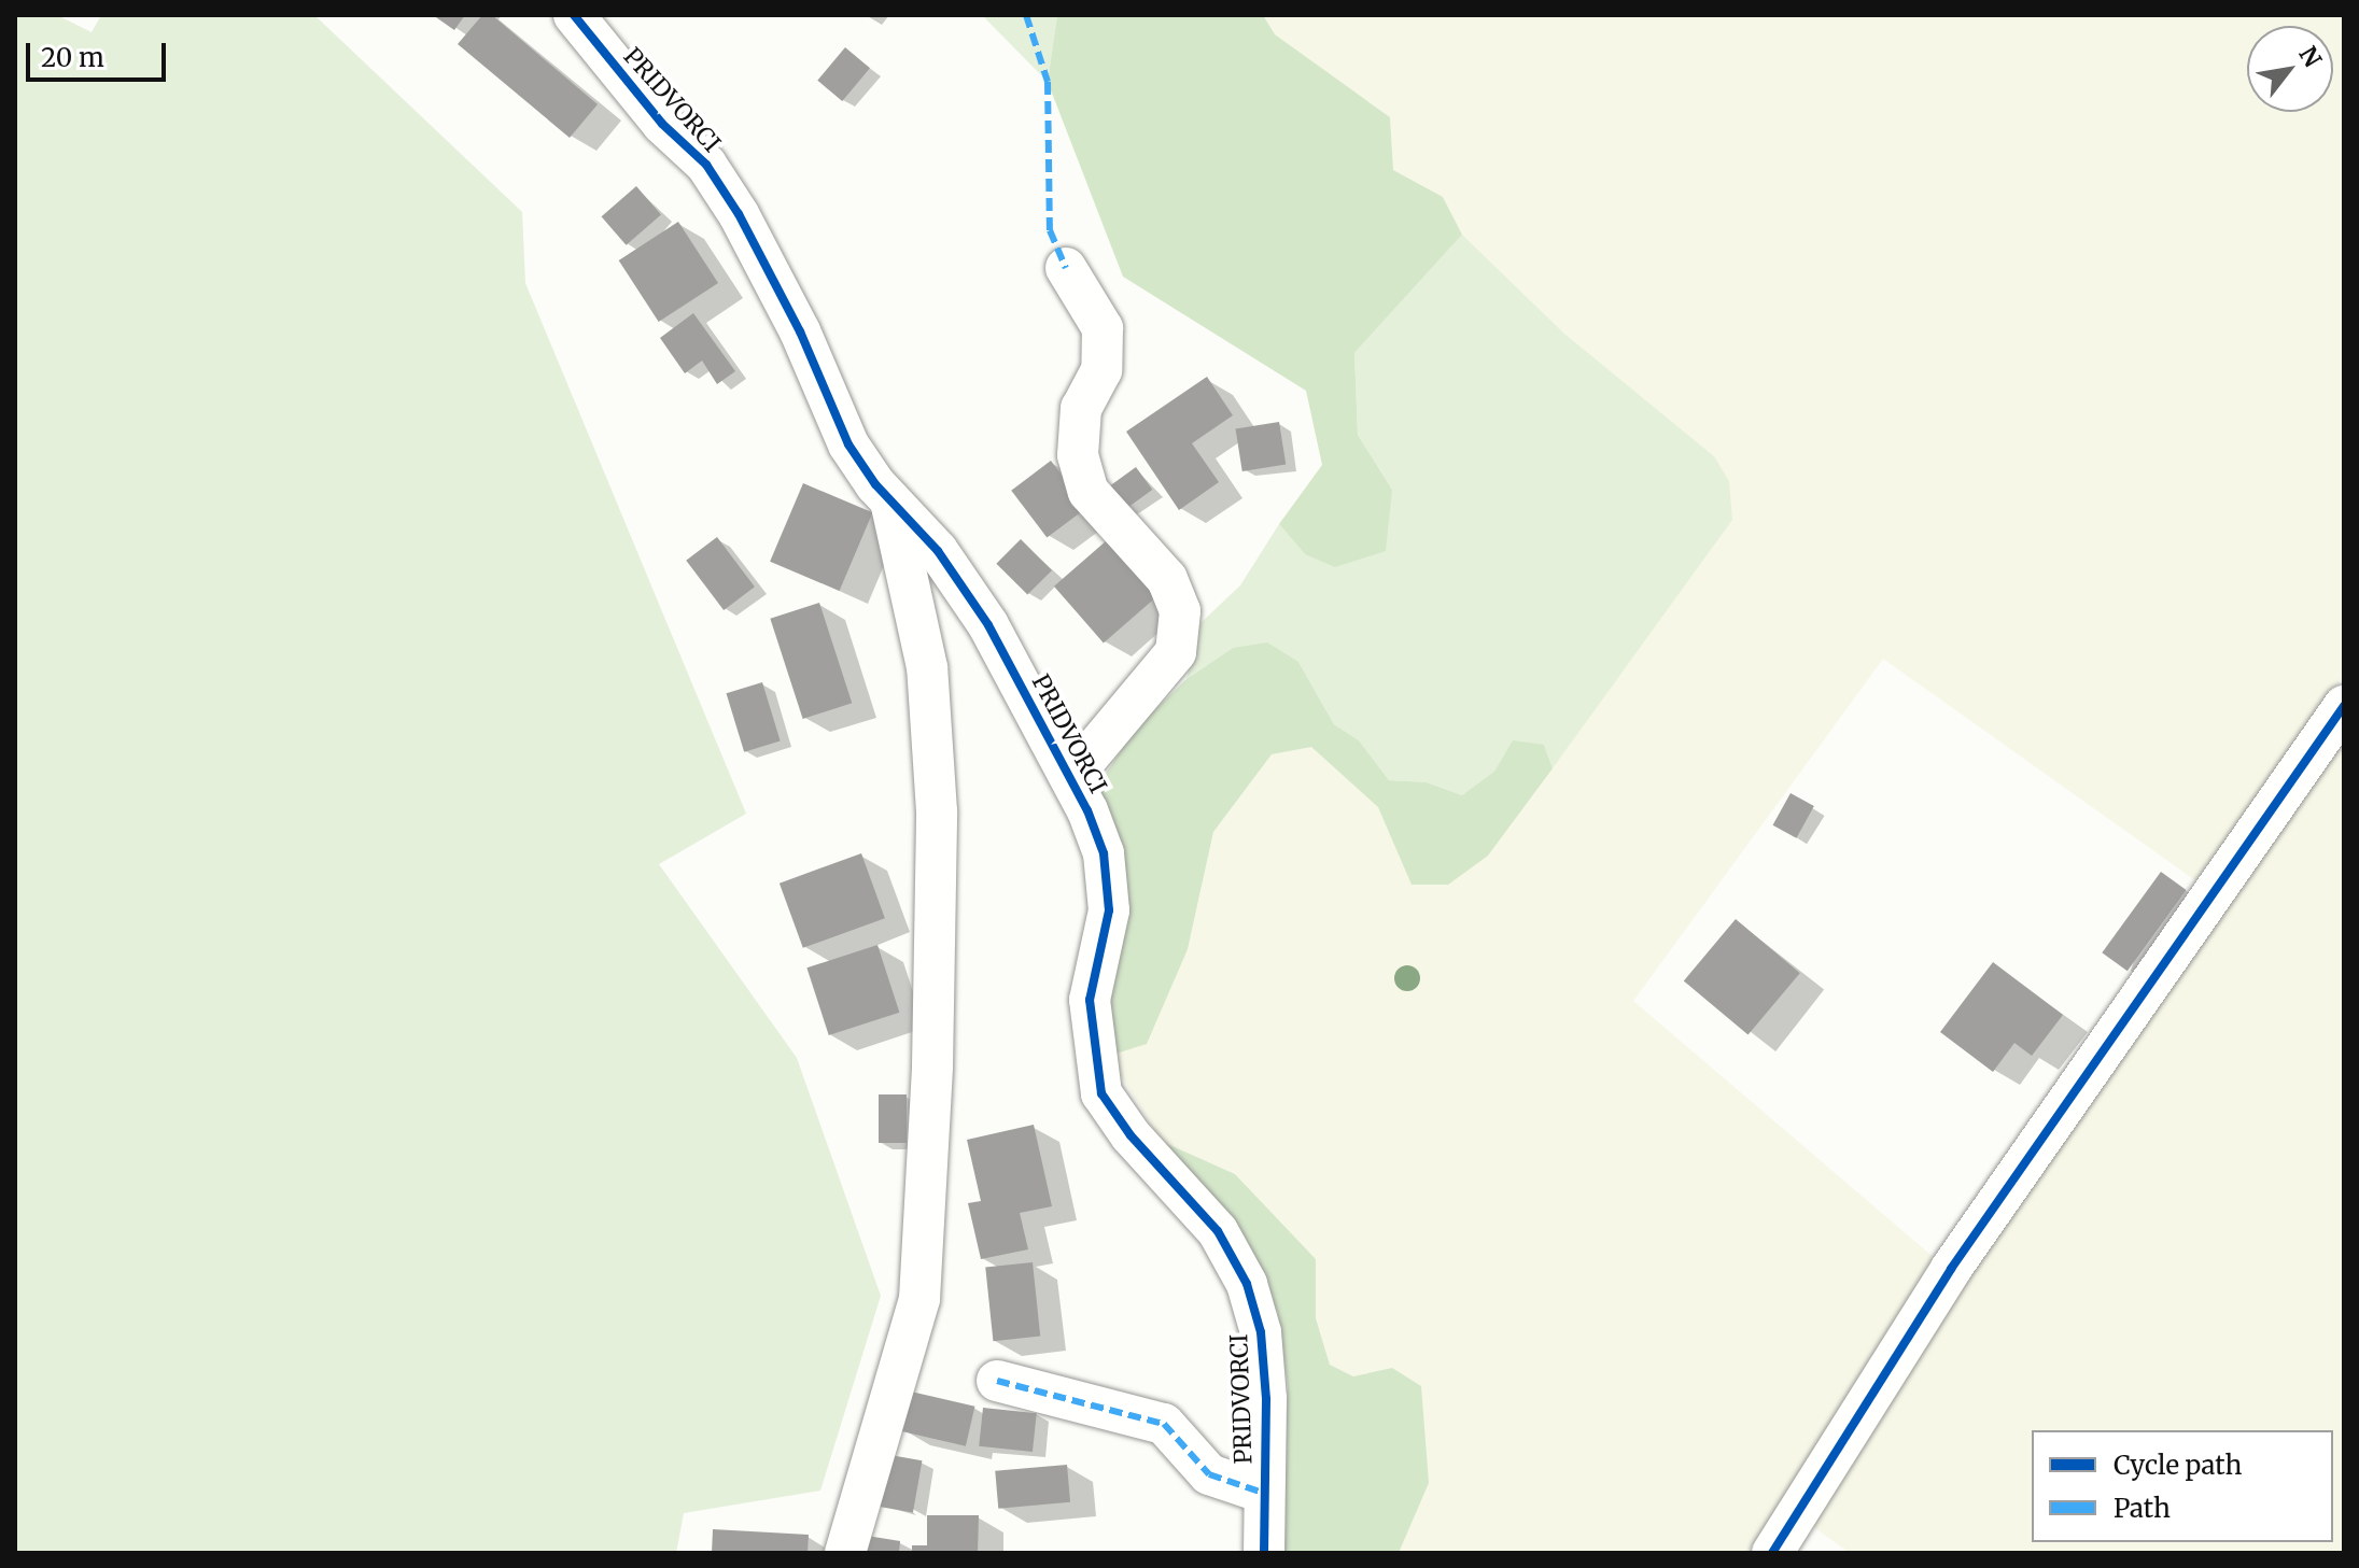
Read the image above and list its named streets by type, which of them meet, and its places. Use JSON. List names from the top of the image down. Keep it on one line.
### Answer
{"streets":{"street":["PRIDVORCI"]},"legend":["Cycle path","Path"],"scale_bar":"20 m","north":"top right"}
